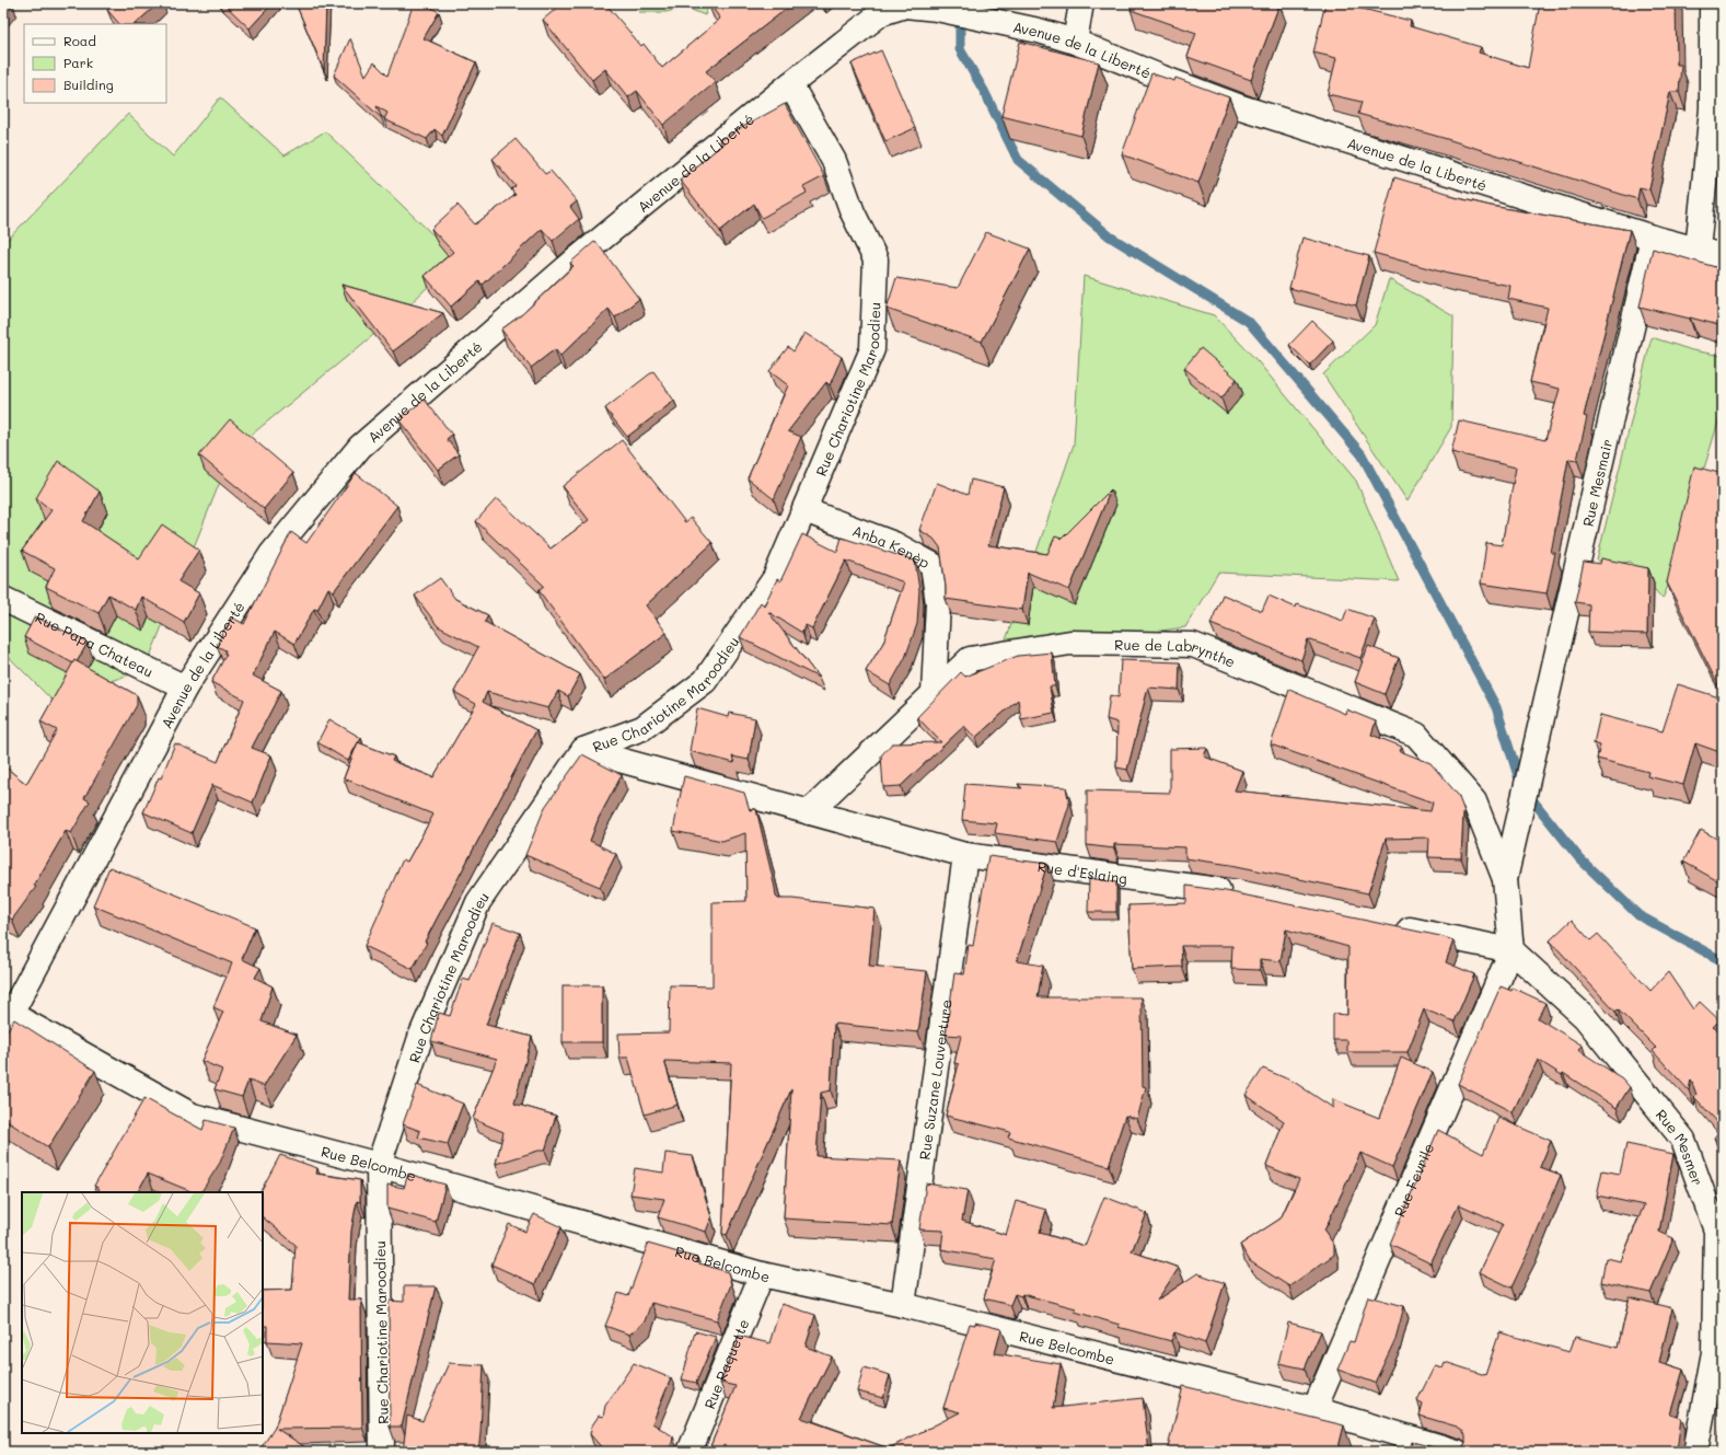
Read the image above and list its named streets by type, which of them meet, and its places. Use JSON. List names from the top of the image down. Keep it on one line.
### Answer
{"streets":{"street":["Avenue de la Liberté","Rue Chariotine Maroodieu","Rue Mesmair","Anba Kenèp","Rue Papa Chateau","Rue de Labrynthe","Rue d'Eslaing","Rue Suzane Louverture","Rue Mesmer","Rue Belcombe","Rue Fevrile","Rue Raquette"]},"crossings":[["Avenue de la Liberté","Rue Chariotine Maroodieu"],["Avenue de la Liberté","Rue Mesmair"],["Avenue de la Liberté","Rue Papa Chateau"],["Avenue de la Liberté","Rue Belcombe"],["Rue Chariotine Maroodieu","Anba Kenèp"],["Rue Chariotine Maroodieu","Rue d'Eslaing"],["Rue Chariotine Maroodieu","Rue Belcombe"],["Rue Mesmair","Rue de Labrynthe"],["Anba Kenèp","Rue de Labrynthe"],["Rue de Labrynthe","Rue d'Eslaing"],["Rue d'Eslaing","Rue Suzane Louverture"],["Rue Suzane Louverture","Rue Belcombe"],["Rue Mesmer","Rue Fevrile"],["Rue Belcombe","Rue Fevrile"],["Rue Belcombe","Rue Raquette"]],"legend":["Road","Park","Building"]}
